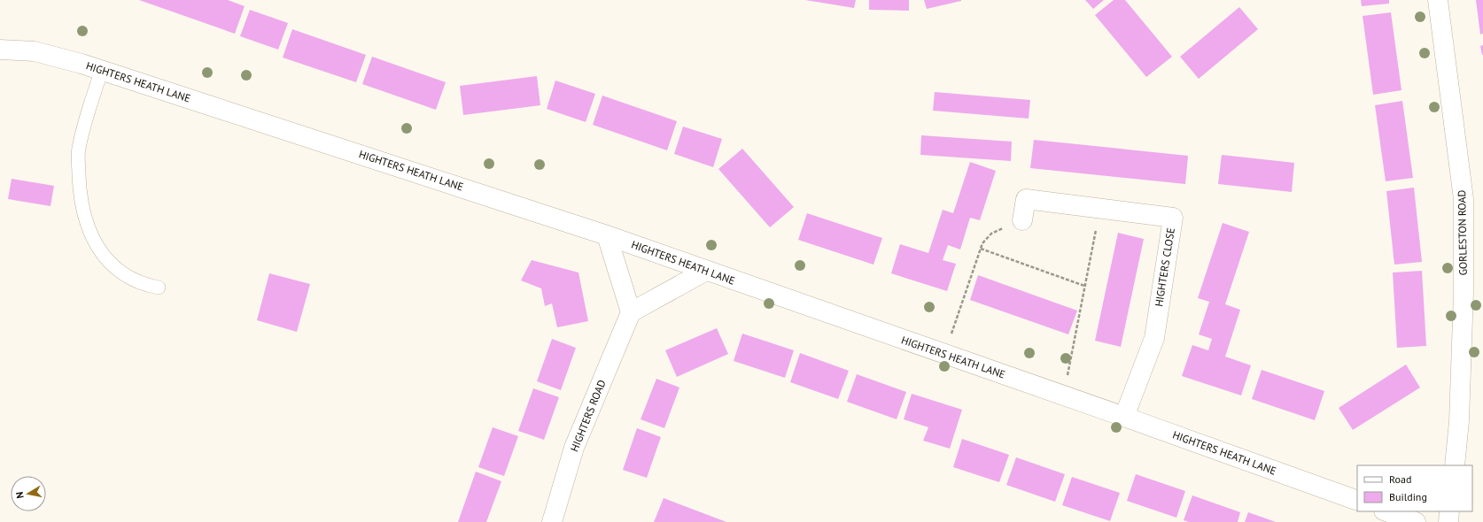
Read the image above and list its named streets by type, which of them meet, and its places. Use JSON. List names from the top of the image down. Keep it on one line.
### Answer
{"streets":{"street":["HIGHTERS HEATH LANE","GORLESTON ROAD","HIGHTERS CLOSE","HIGHTERS ROAD"]},"crossings":[["HIGHTERS HEATH LANE","HIGHTERS CLOSE"]],"legend":["Road","Building"],"north":"left"}
